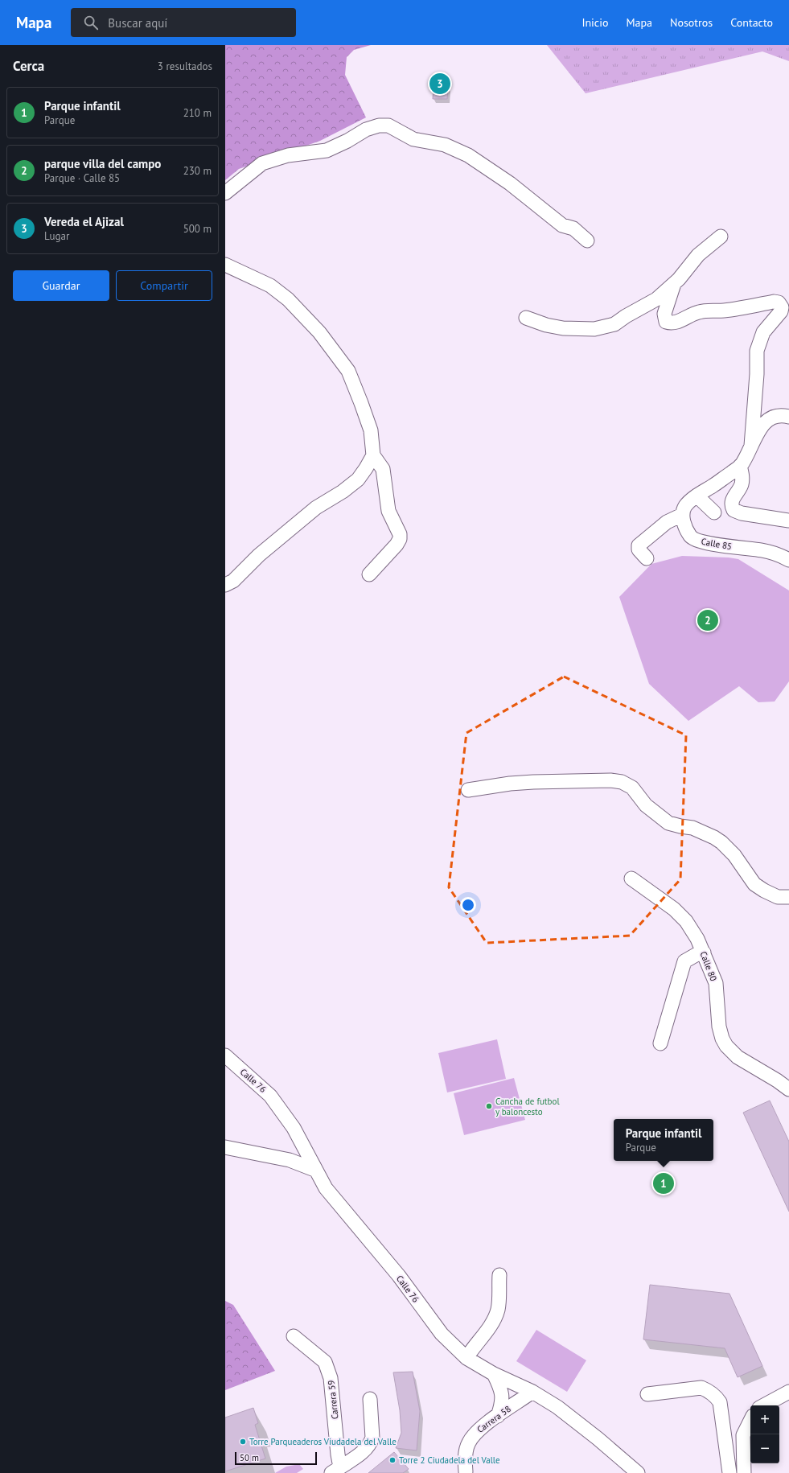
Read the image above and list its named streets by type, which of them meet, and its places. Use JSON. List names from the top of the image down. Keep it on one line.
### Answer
{"streets":{"street":["Calle 85","Calle 80","Calle 76","Carrera 59","Carrera 58"]},"crossings":[["Calle 76","Carrera 58"]],"places":["Cancha de futbol y baloncesto","Torre Parqueaderos Viudadela del Valle","Torre 2 Ciudadela del Valle"],"scale_bar":"50 m","page":{"header":"Mapa","search":"Buscar aquí","nav":["Inicio","Mapa","Nosotros","Contacto"],"heading":["Cerca","3 resultados"],"pins":["3","2","1"],"list":[{"mark":"1","name":"Parque infantil","note":"Parque","value":"210 m"},{"mark":"2","name":"parque villa del campo","note":"Parque · Calle 85","value":"230 m"},{"mark":"3","name":"Vereda el Ajizal","note":"Lugar","value":"500 m"}],"buttons":["Guardar","Compartir"],"popup":["Parque infantil","Parque"],"map_buttons":["+","−"],"scale":"50 m"}}
